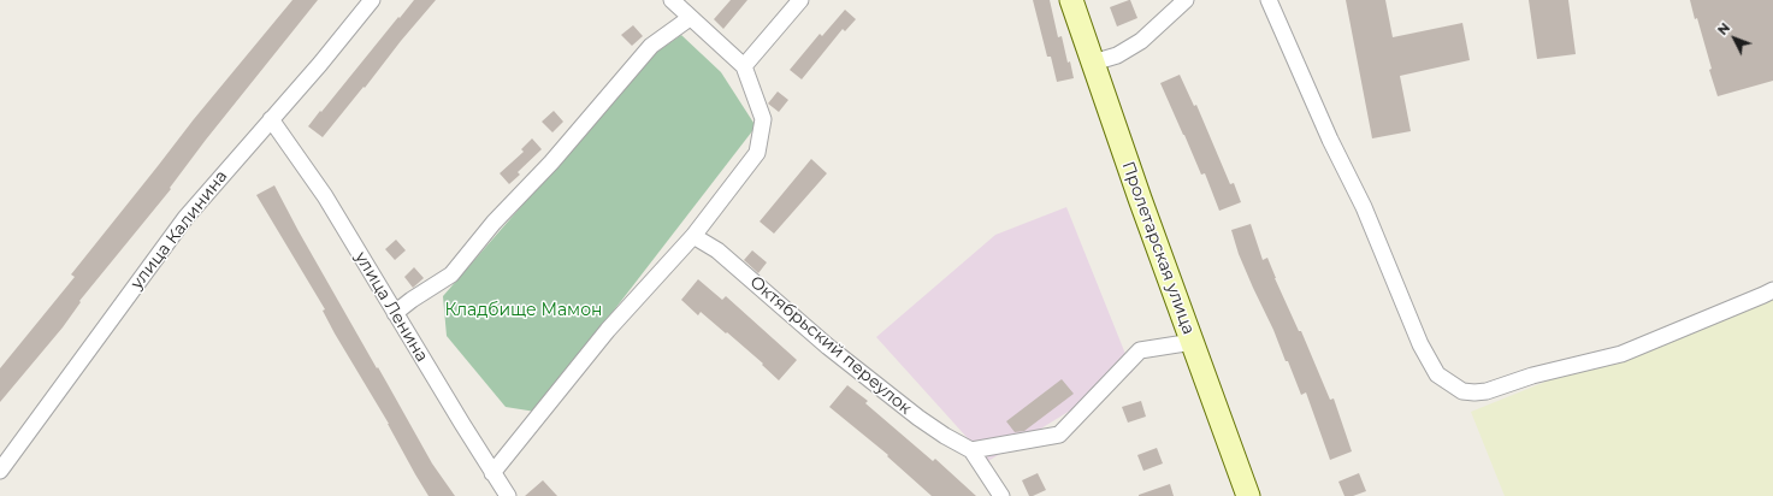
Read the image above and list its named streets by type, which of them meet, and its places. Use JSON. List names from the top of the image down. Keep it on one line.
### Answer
{"streets":{"street":["улица Калинина","Пролетарская улица","улица Ленина","Октябрьский переулок"]},"crossings":[["улица Калинина","улица Ленина"]],"parks":["Кладбище Мамон"],"north":"top left"}
